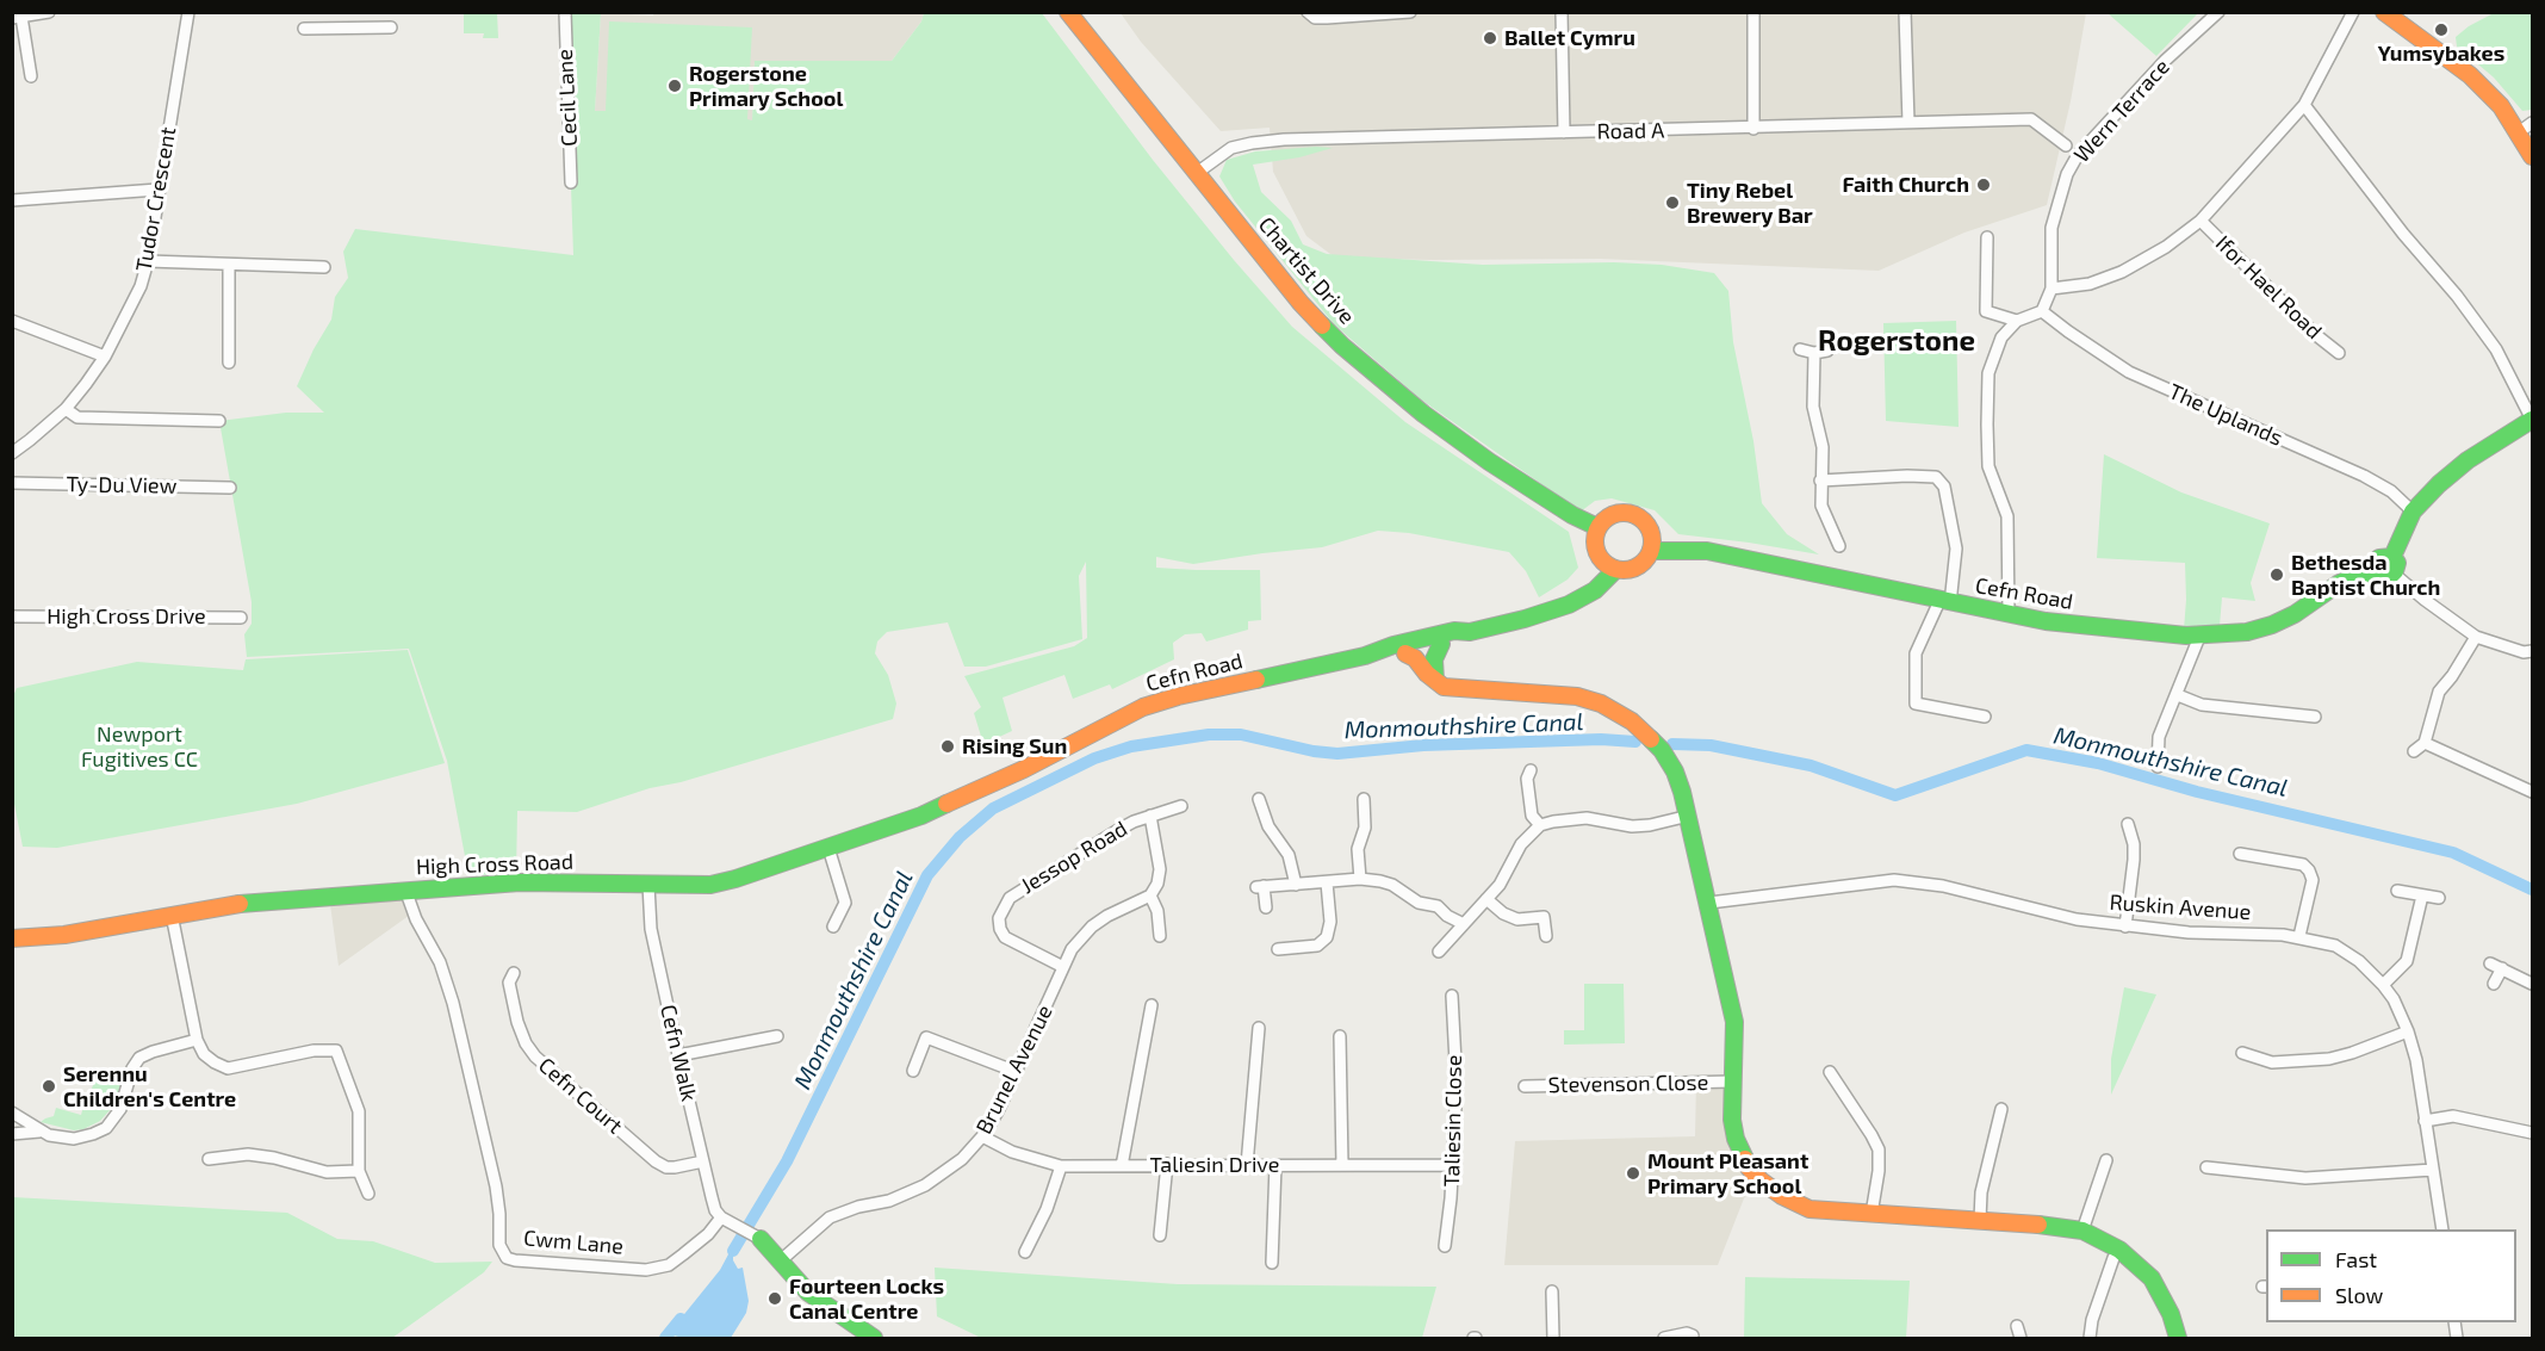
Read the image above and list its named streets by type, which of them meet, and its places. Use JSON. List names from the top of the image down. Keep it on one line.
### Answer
{"streets":{"main road":["Chartist Drive","Cefn Road","High Cross Road"],"street":["Cecil Lane","Wern Terrace","Road A","Tudor Crescent","Ifor Hael Road","The Uplands","Ty-Du View","High Cross Drive","Jessop Road","Ruskin Avenue","Cefn Walk","Brunel Avenue","Stevenson Close","Cefn Court","Taliesin Close","Taliesin Drive","Cwm Lane"]},"crossings":[["Wern Terrace","The Uplands"],["Road A","Chartist Drive"],["Chartist Drive","Cefn Road"],["Cefn Road","High Cross Road"],["Jessop Road","Brunel Avenue"],["High Cross Road","Cefn Walk"],["High Cross Road","Cwm Lane"],["Cefn Walk","Cefn Court"],["Cefn Walk","Cwm Lane"],["Brunel Avenue","Taliesin Drive"],["Taliesin Close","Taliesin Drive"]],"districts":["Rogerstone"],"water":["Monmouthshire Canal"],"parks":["Newport Fugitives CC"],"places":["Yumsybakes","Ballet Cymru","Rogerstone Primary School","Faith Church","Tiny Rebel Brewery Bar","Bethesda Baptist Church","Rising Sun","Serennu Children's Centre","Mount Pleasant Primary School","Fourteen Locks Canal Centre"],"legend":["Fast","Slow"]}
